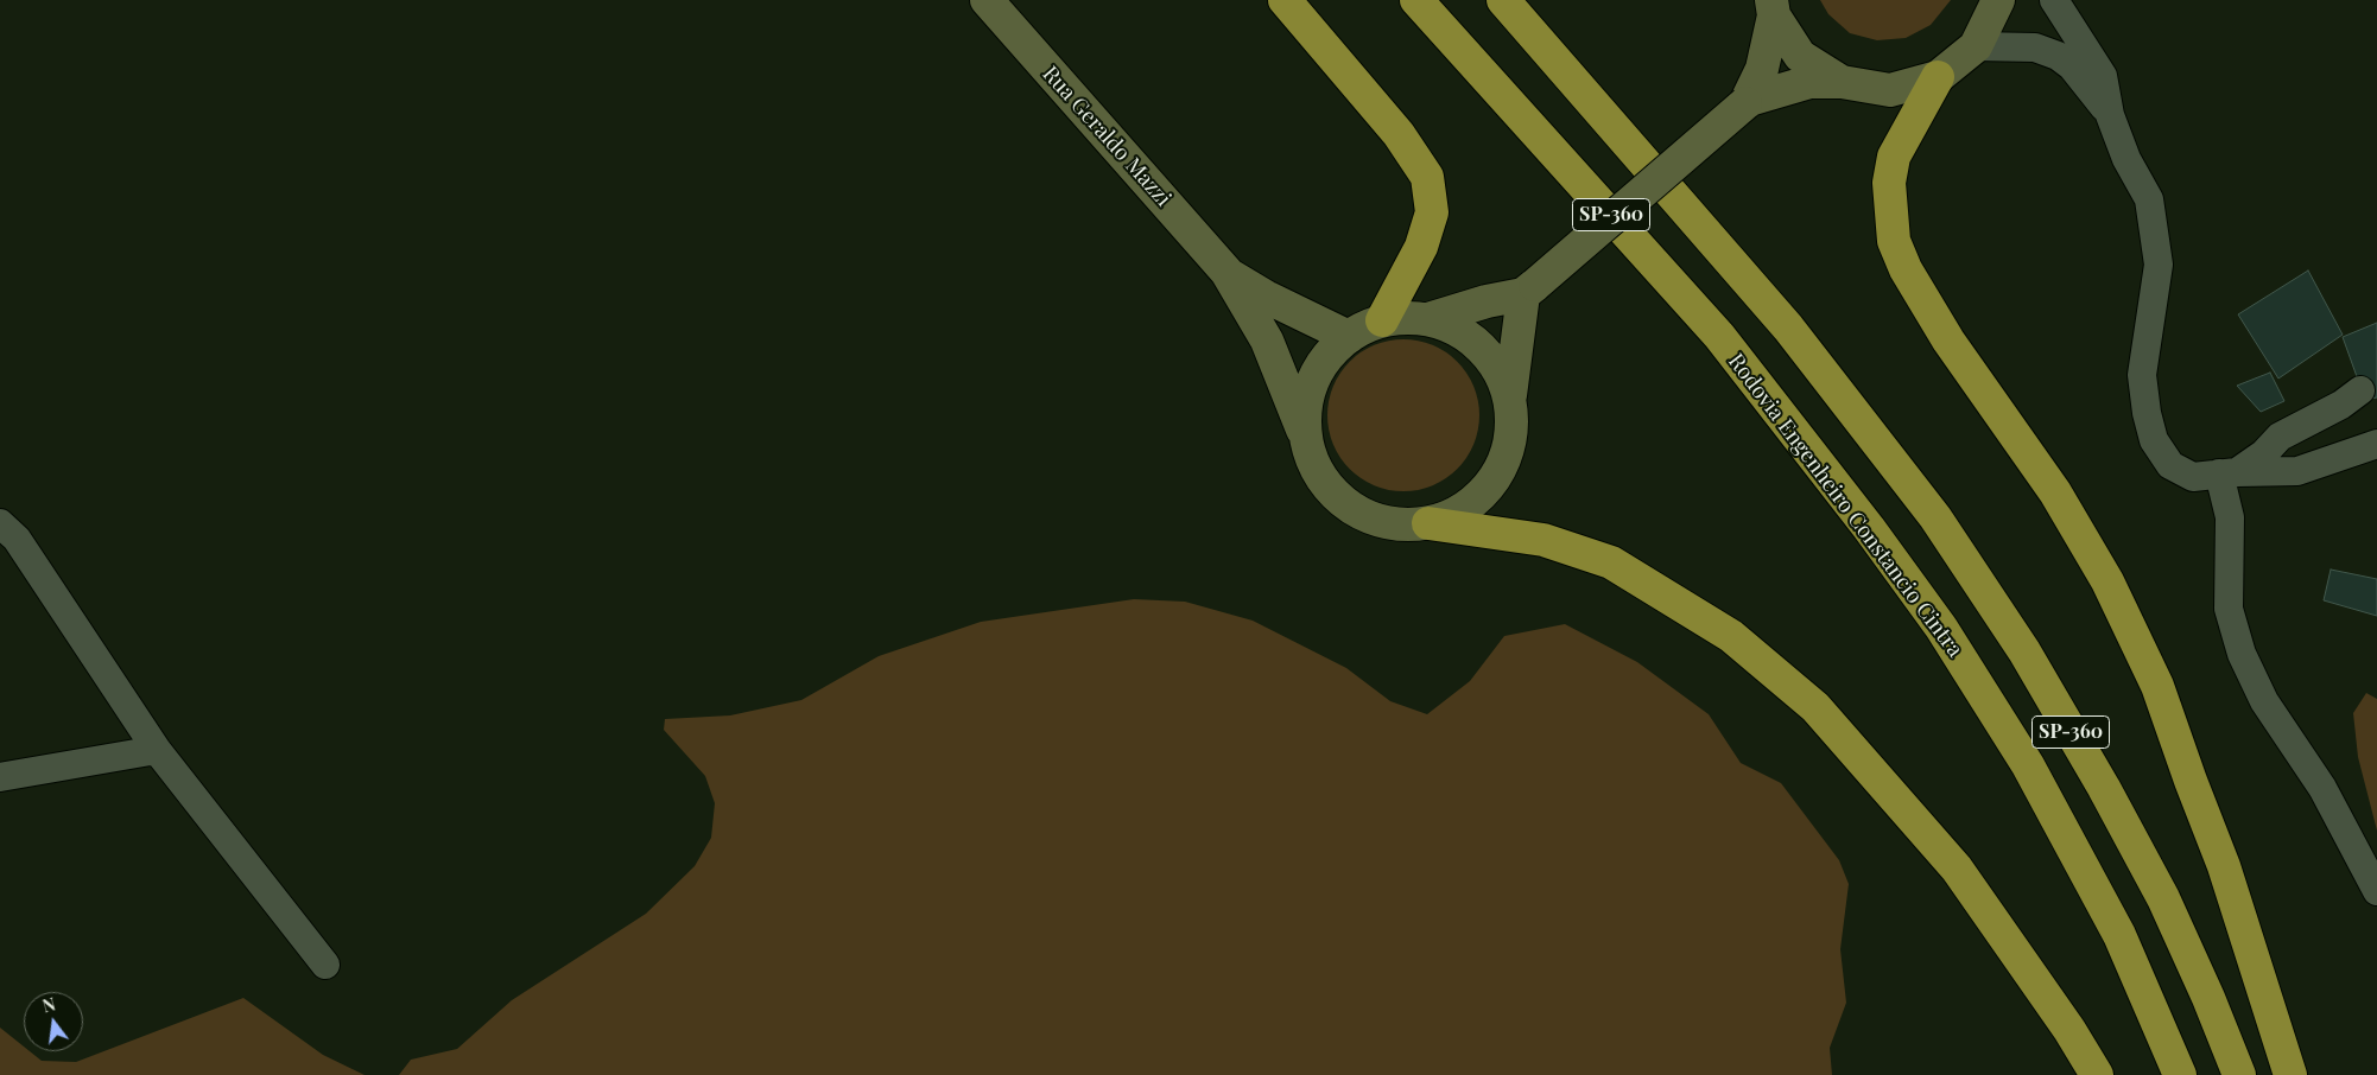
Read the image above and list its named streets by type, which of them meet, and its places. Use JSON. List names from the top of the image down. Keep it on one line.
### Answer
{"streets":{"highway":["SP-360","Rodovia Engenheiro Constancio Cintra"],"street":["Rua Geraldo Mazzi"]},"north":"top"}
